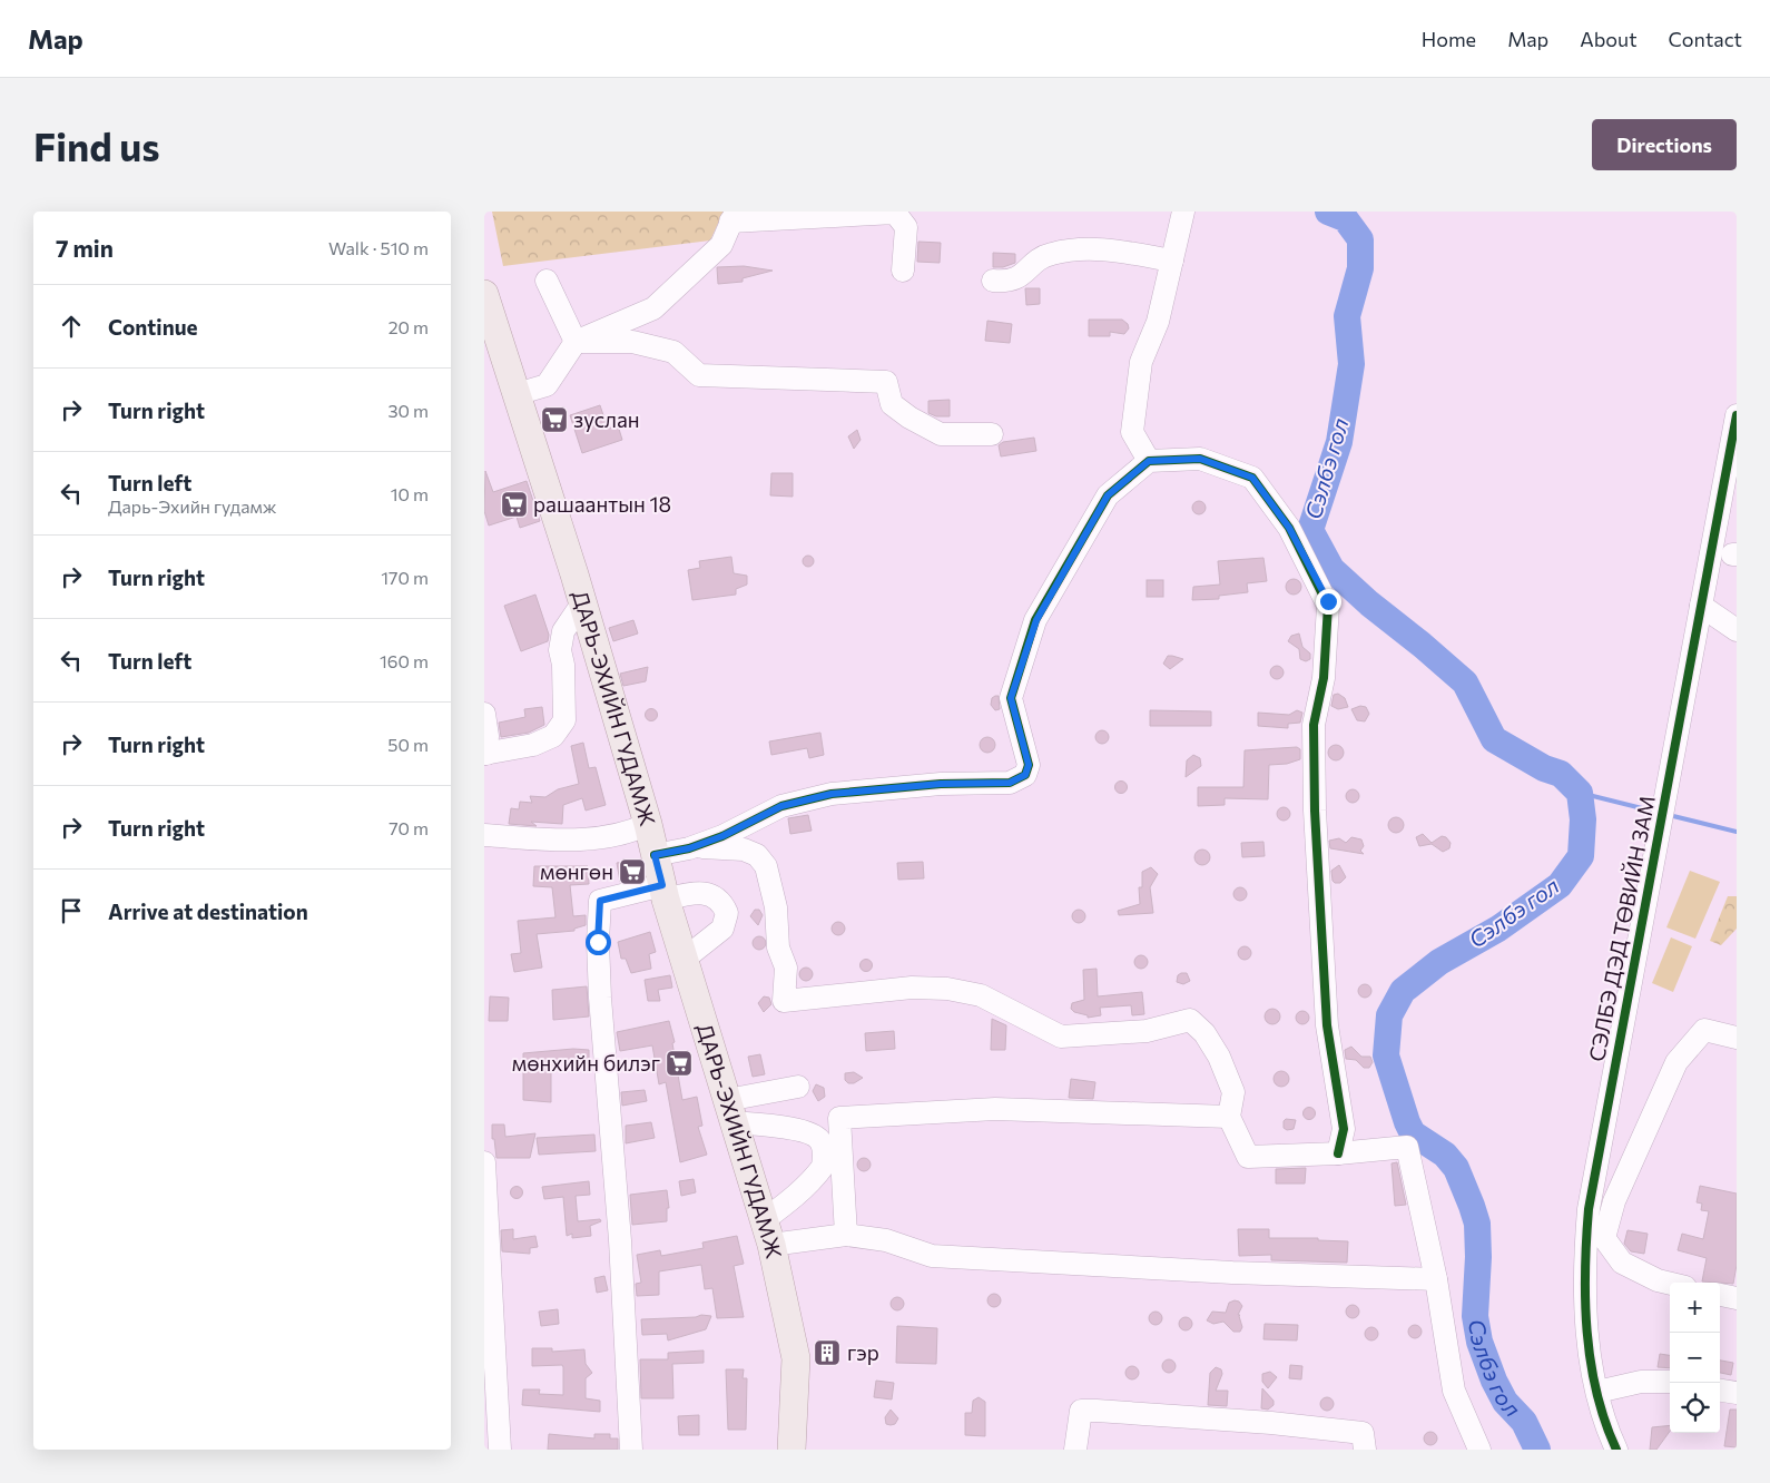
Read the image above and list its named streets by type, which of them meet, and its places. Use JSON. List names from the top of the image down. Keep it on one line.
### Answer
{"streets":{"main road":["ДАРЬ-ЭХИЙН ГУДАМЖ"],"street":["СЭЛБЭ ДЭД ТӨВИЙН ЗАМ"]},"water":["Сэлбэ гол"],"places":{"supermarket":["зуслан","рашаантын 18","мөнгөн","мөнхийн билэг"],"building":["гэр"]},"page":{"header":"Map","nav":["Home","Map","About","Contact"],"buttons":"Directions","title":"Find us","heading":["7 min","Walk · 510 m"],"list":[["Continue","20 m"],["Turn right","30 m"],["Turn left","Дарь-Эхийн гудамж","10 m"],["Turn right","170 m"],["Turn left","160 m"],["Turn right","50 m"],["Turn right","70 m"],"Arrive at destination"],"map_buttons":["+","−"]}}
